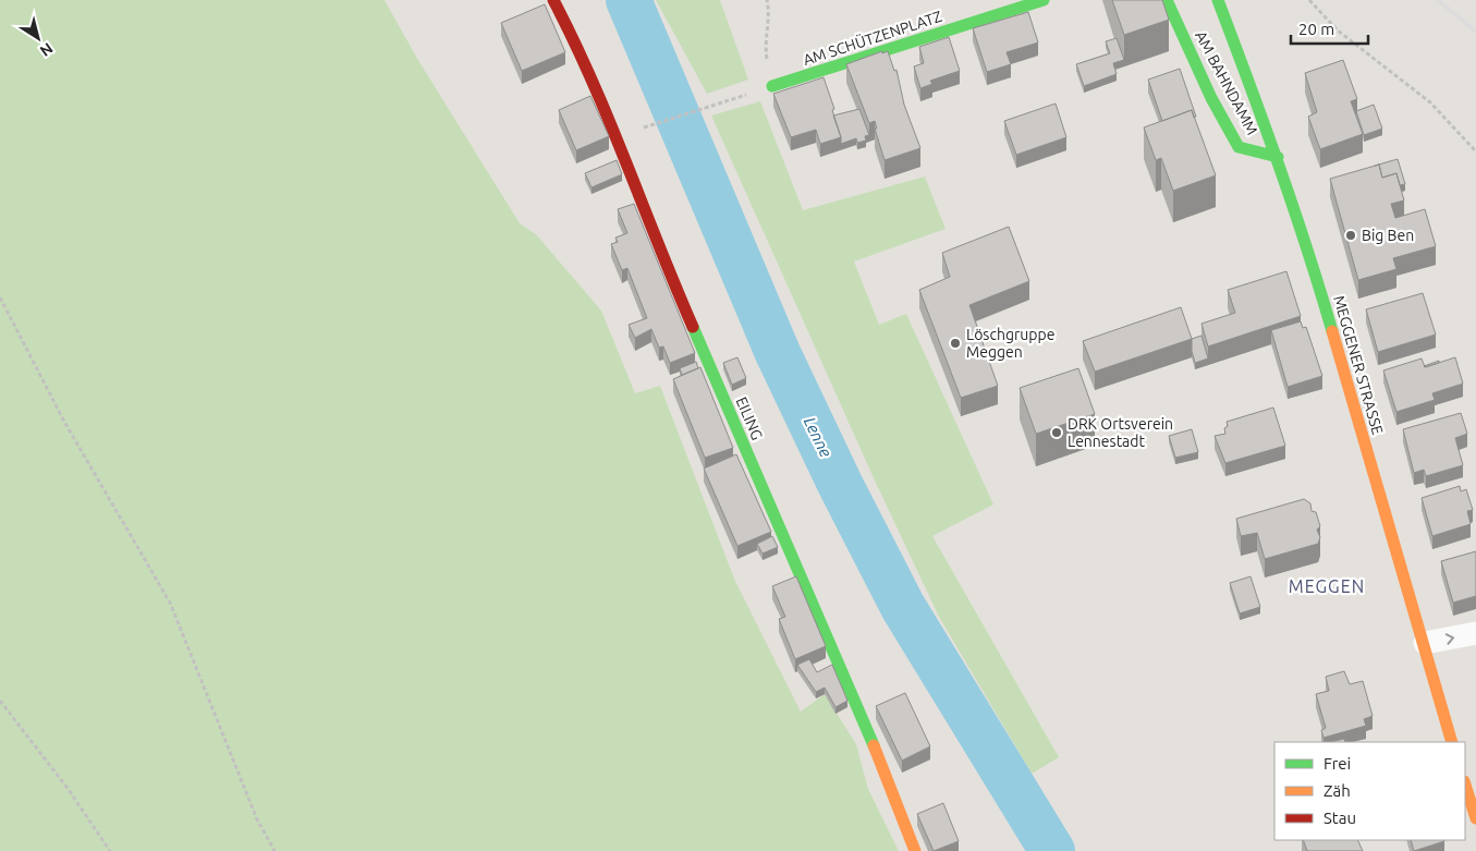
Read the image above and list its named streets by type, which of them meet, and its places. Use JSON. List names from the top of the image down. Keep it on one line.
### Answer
{"streets":{"street":["AM SCHÜTZENPLATZ","AM BAHNDAMM","MEGGENER STRASSE","EILING"]},"crossings":[["AM BAHNDAMM","MEGGENER STRASSE"]],"districts":["MEGGEN"],"water":["Lenne"],"places":["Big Ben","Löschgruppe Meggen","DRK Ortsverein Lennestadt"],"legend":["Frei","Zäh","Stau"],"scale_bar":"20 m","north":"bottom right"}
